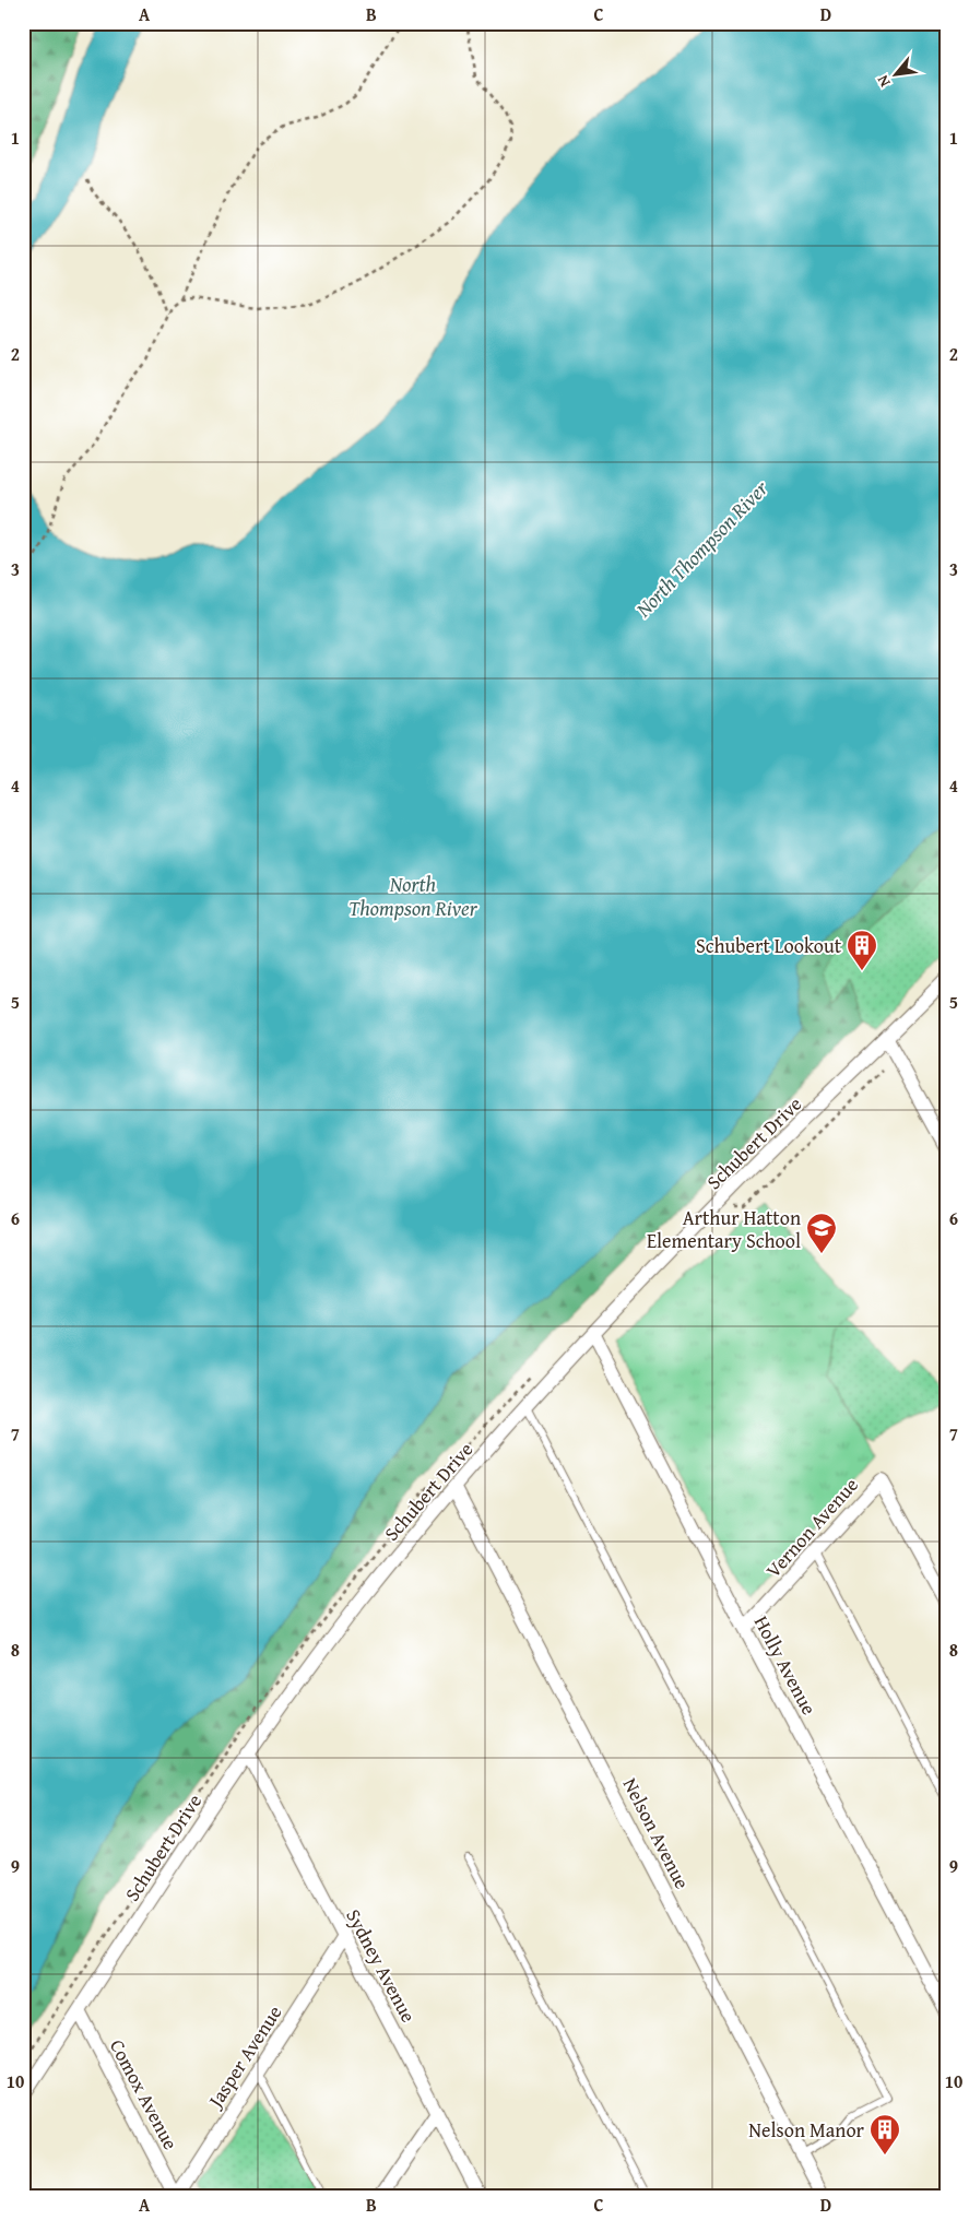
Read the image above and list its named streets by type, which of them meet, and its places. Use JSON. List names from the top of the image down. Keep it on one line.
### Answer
{"streets":{"street":["Schubert Drive","Vernon Avenue","Holly Avenue","Nelson Avenue","Sydney Avenue","Jasper Avenue","Comox Avenue"]},"crossings":[["Schubert Drive","Holly Avenue"],["Schubert Drive","Nelson Avenue"],["Schubert Drive","Sydney Avenue"],["Schubert Drive","Comox Avenue"],["Vernon Avenue","Holly Avenue"],["Sydney Avenue","Jasper Avenue"],["Jasper Avenue","Comox Avenue"]],"water":["North Thompson River"],"places":{"building":["Schubert Lookout","Nelson Manor"],"school or university":["Arthur Hatton Elementary School"]},"north":"bottom left","grid":{"columns":["A","B","C","D"],"rows":["1","2","3","4","5","6","7","8","9","10"]}}
